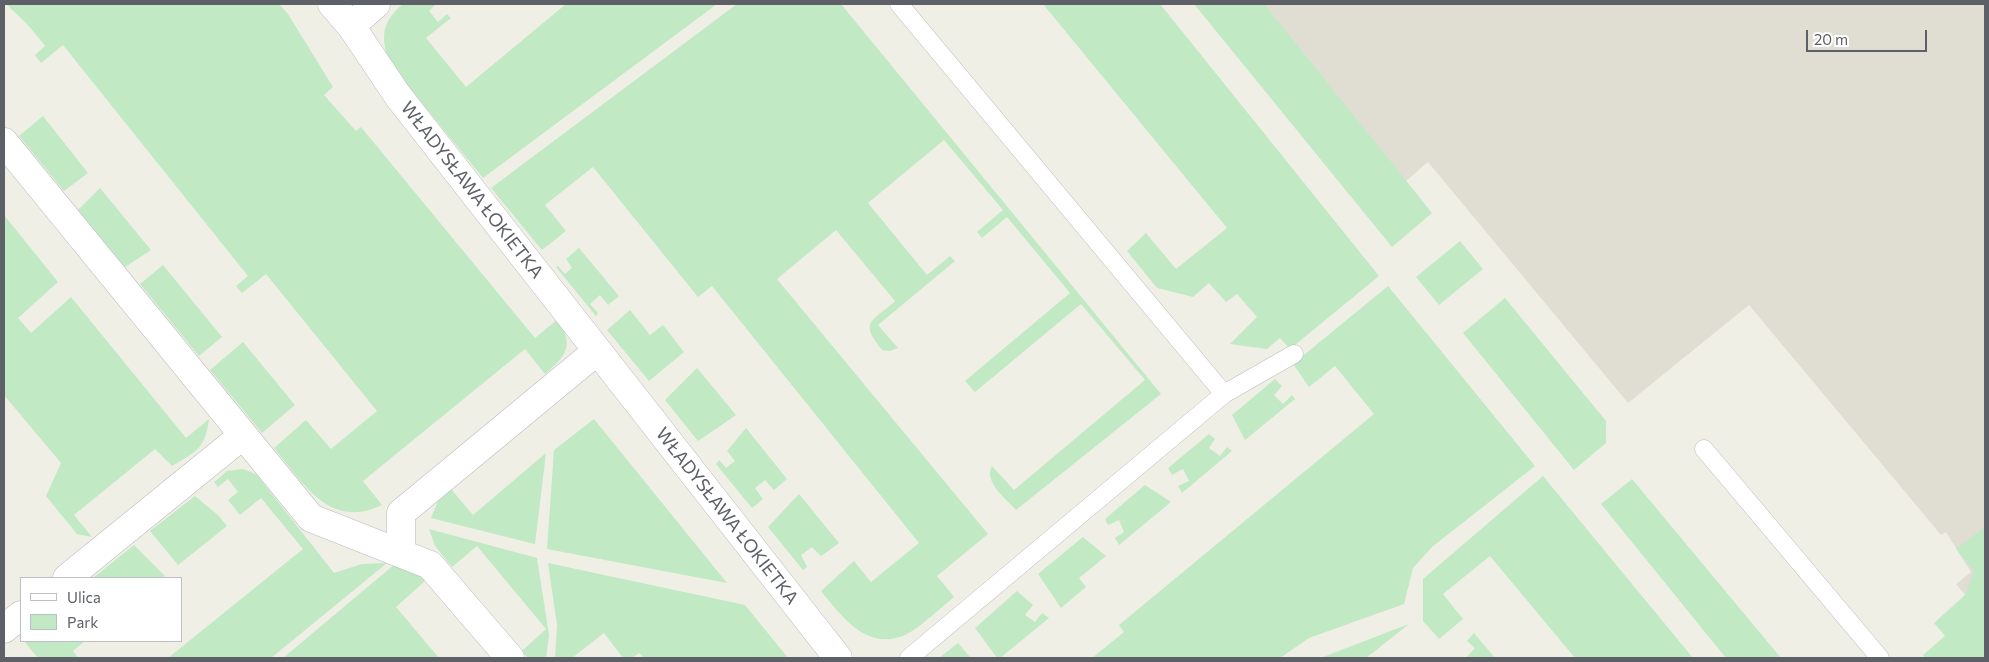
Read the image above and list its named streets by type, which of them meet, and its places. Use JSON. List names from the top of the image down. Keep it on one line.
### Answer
{"streets":{"street":["WŁADYSŁAWA ŁOKIETKA"]},"legend":["Ulica","Park"],"scale_bar":"20 m"}
